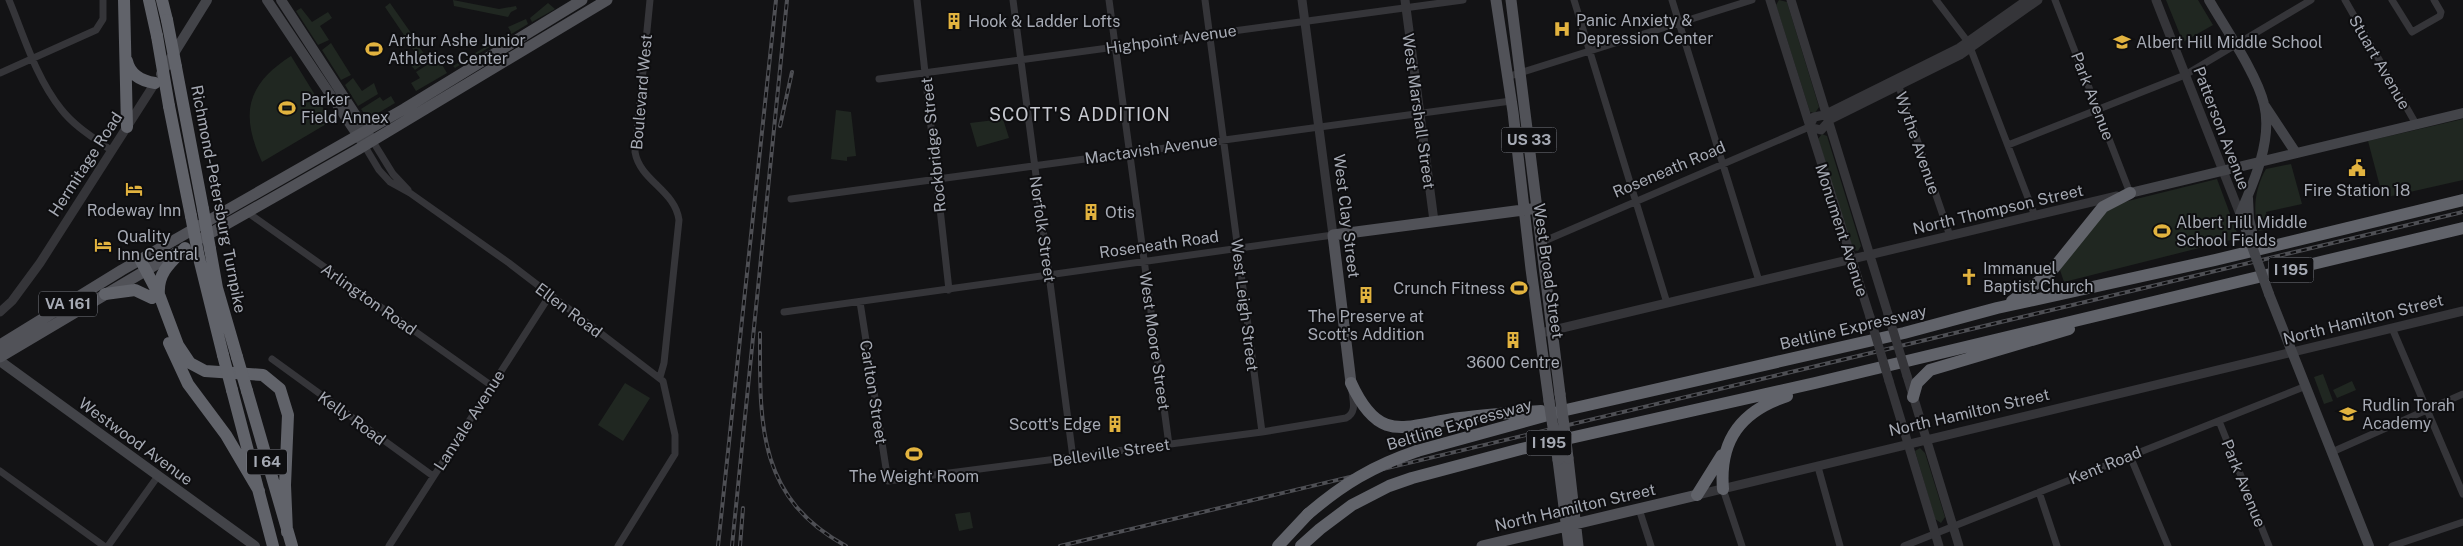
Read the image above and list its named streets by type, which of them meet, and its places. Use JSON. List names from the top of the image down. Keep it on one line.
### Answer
{"streets":{"highway":["Richmond-Petersburg Turnpike","I 195","Beltline Expressway","I 64"],"main road":["Patterson Avenue","US 33","Hermitage Road","Roseneath Road","North Thompson Street","West Clay Street","West Broad Street","VA 161","North Hamilton Street","Westwood Avenue"],"street":["Highpoint Avenue","Stuart Avenue","Boulevard West","Park Avenue","West Marshall Street","Wythe Avenue","Rockbridge Street","Mactavish Avenue","Norfolk Street","Monument Avenue","Arlington Road","West Leigh Street","Ellen Road","West Moore Street","Carlton Street","Kelly Road","Lanvale Avenue","Belleville Street","Kent Road"]},"crossings":[["Highpoint Avenue","West Marshall Street"],["Highpoint Avenue","Rockbridge Street"],["Highpoint Avenue","West Clay Street"],["Highpoint Avenue","Norfolk Street"],["Highpoint Avenue","West Leigh Street"],["Highpoint Avenue","West Moore Street"],["Stuart Avenue","North Thompson Street"],["Boulevard West","Ellen Road"],["Park Avenue","North Thompson Street"],["Park Avenue","Kent Road"],["West Marshall Street","Mactavish Avenue"],["West Marshall Street","Roseneath Road"],["Patterson Avenue","North Thompson Street"],["Patterson Avenue","North Hamilton Street"],["Patterson Avenue","Kent Road"],["Wythe Avenue","Roseneath Road"],["Wythe Avenue","North Thompson Street"],["Rockbridge Street","Mactavish Avenue"],["Rockbridge Street","Roseneath Road"],["Mactavish Avenue","West Clay Street"],["Mactavish Avenue","Norfolk Street"],["Mactavish Avenue","West Broad Street"],["Mactavish Avenue","West Leigh Street"],["Mactavish Avenue","West Moore Street"],["Roseneath Road","West Clay Street"],["Roseneath Road","Norfolk Street"],["Roseneath Road","Monument Avenue"],["Roseneath Road","West Broad Street"],["Roseneath Road","West Leigh Street"],["Roseneath Road","West Moore Street"],["Roseneath Road","Carlton Street"],["North Thompson Street","Monument Avenue"],["North Thompson Street","West Broad Street"],["West Clay Street","Belleville Street"],["Norfolk Street","Belleville Street"],["Monument Avenue","North Hamilton Street"],["Monument Avenue","Kent Road"],["West Broad Street","North Hamilton Street"],["Arlington Road","VA 161"],["Arlington Road","Lanvale Avenue"],["VA 161","Ellen Road"],["West Leigh Street","Belleville Street"],["Ellen Road","Lanvale Avenue"],["West Moore Street","Belleville Street"],["Carlton Street","Belleville Street"],["Kelly Road","Lanvale Avenue"]],"districts":["SCOTT'S ADDITION"],"places":{"building":["Hook & Ladder Lofts","Otis","The Preserve at Scott's Addition","3600 Centre","Scott's Edge"],"hospital":["Panic Anxiety & Depression Center"],"school or university":["Albert Hill Middle School","Rudlin Torah Academy"],"sports":["Arthur Ashe Junior Athletics Center","Parker Field Annex","Albert Hill Middle School Fields","Crunch Fitness","The Weight Room"],"public building":["Fire Station 18"],"hotel":["Rodeway Inn","Quality Inn Central"],"church":["Immanuel Baptist Church"]}}
